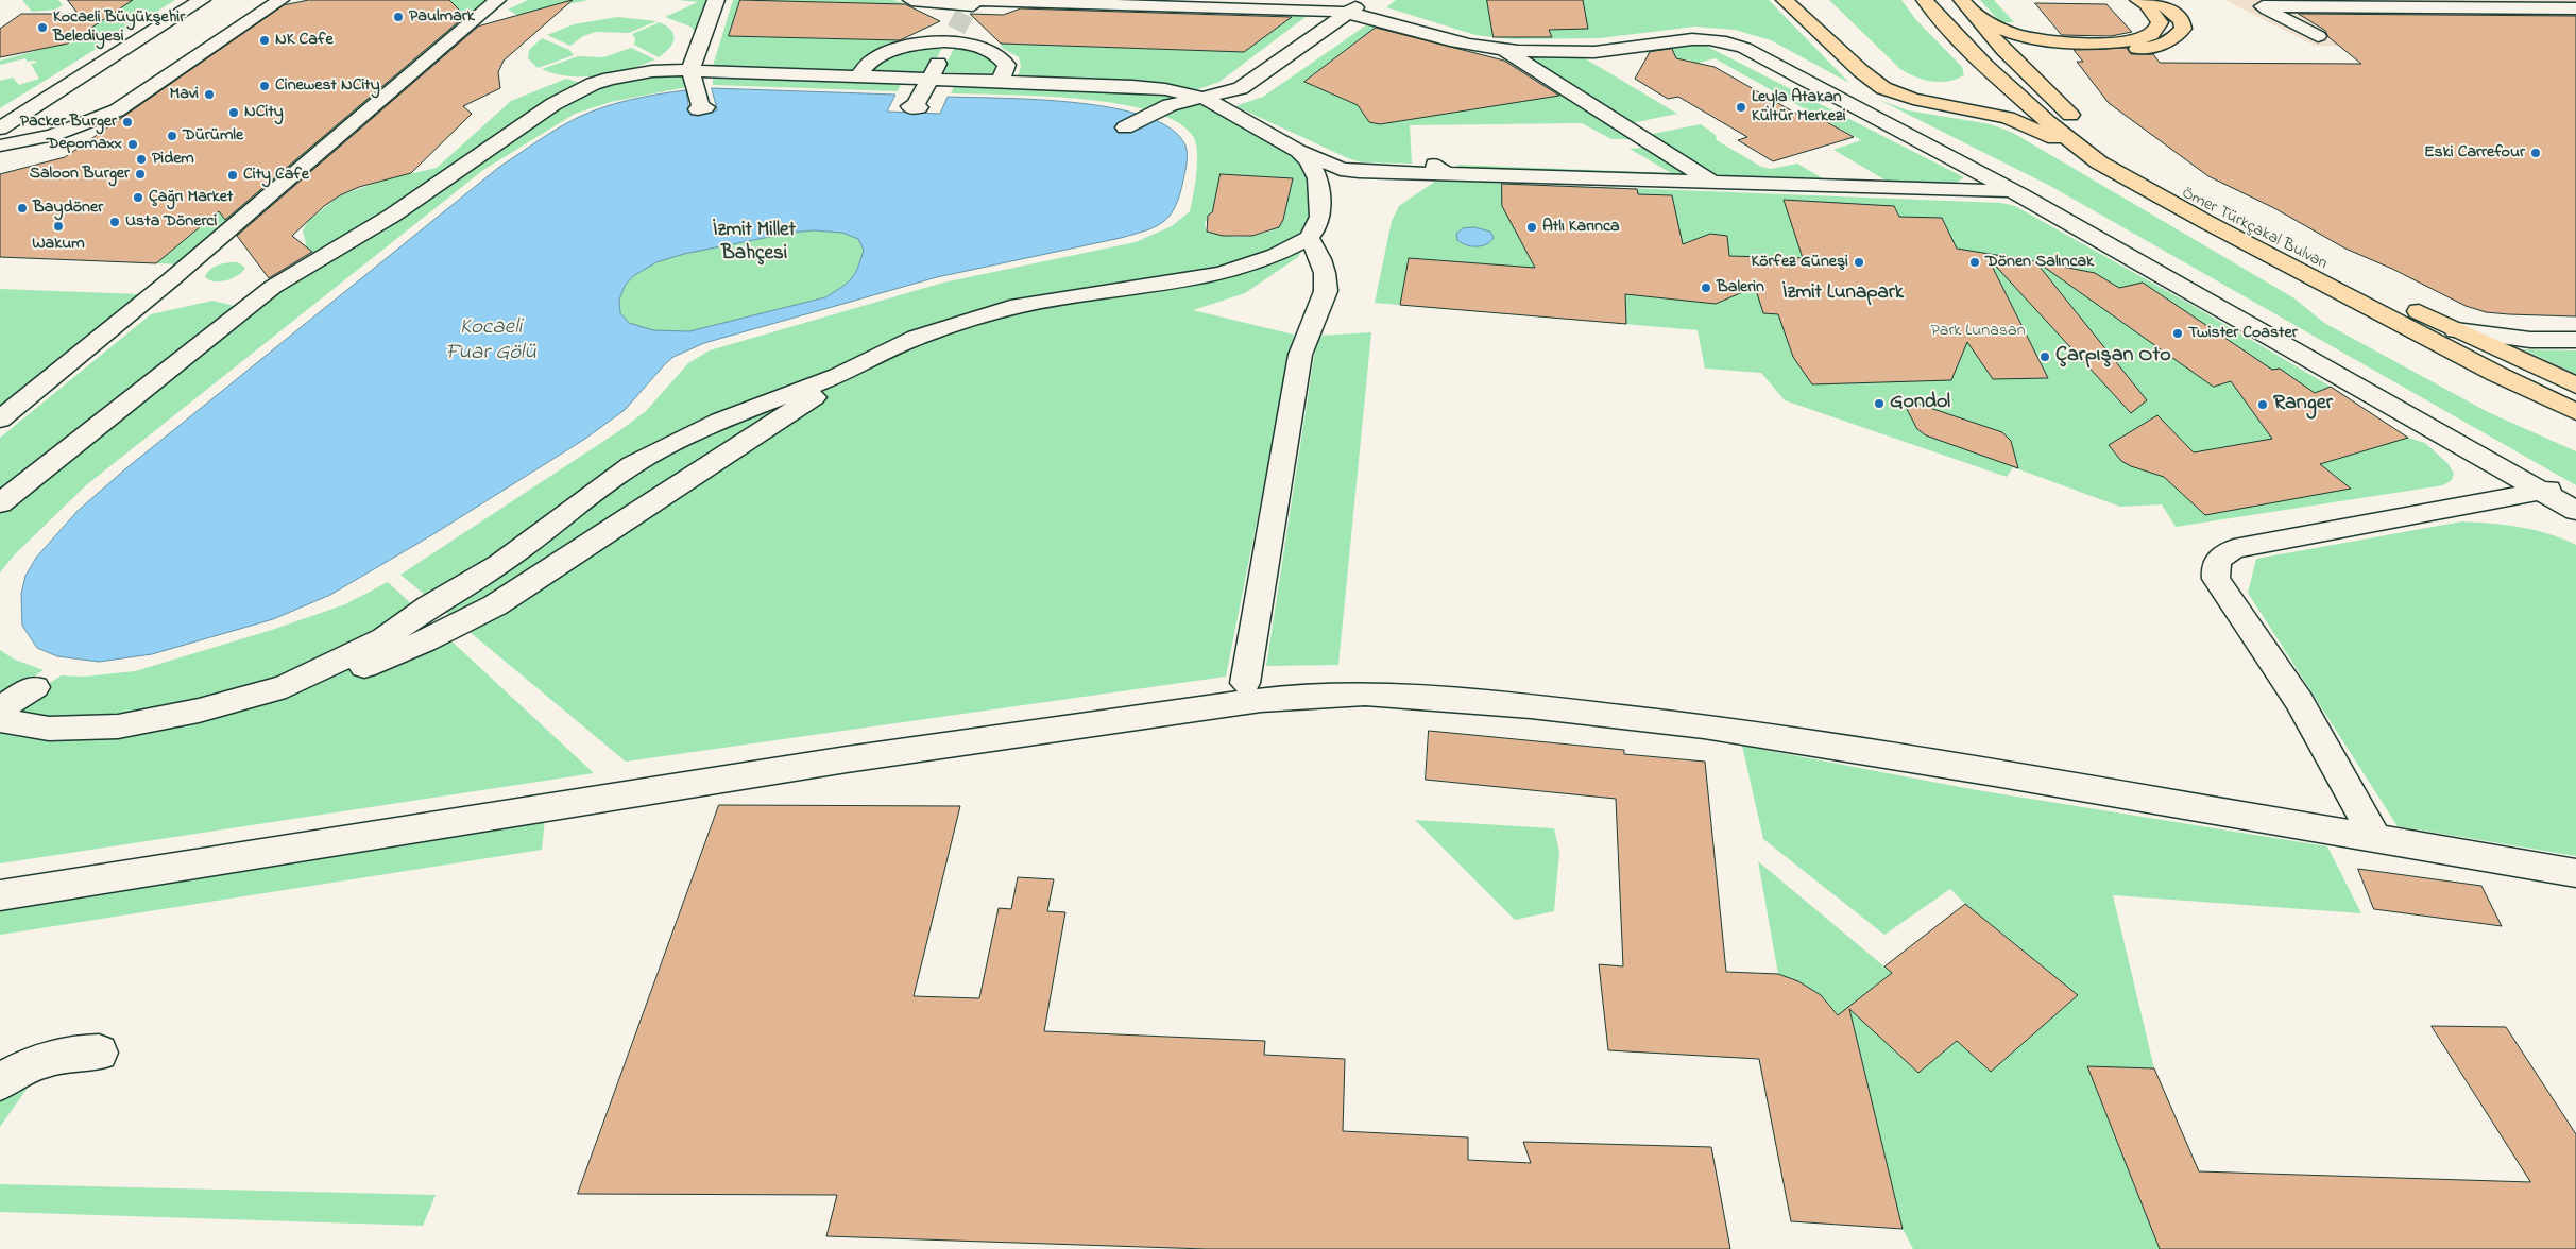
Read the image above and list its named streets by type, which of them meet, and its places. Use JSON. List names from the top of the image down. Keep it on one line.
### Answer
{"streets":{"main road":["Ömer Türkçakal Bulvarı"]},"districts":["İzmit Millet Bahçesi","İzmit Lunapark"],"water":["Kocaeli Fuar Gölü"],"parks":["Park Lunasan"],"places":["Paulmark","Kocaeli Büyükşehir Belediyesi","NK Cafe","Cinewest NCity","Mavi","Leyla Atakan Kültür Merkezi","NCity","Packer Burger","Dürümle","Depomaxx","Eski Carrefour","Pidem","Saloon Burger","City Cafe","Çağrı Market","Baydöner","Usta Dönerci","Wakum","Atlı Karınca","Körfez Güneşi","Dönen Salıncak","Balerin","Twister Coaster","Çarpışan Oto","Gondol","Ranger"]}
